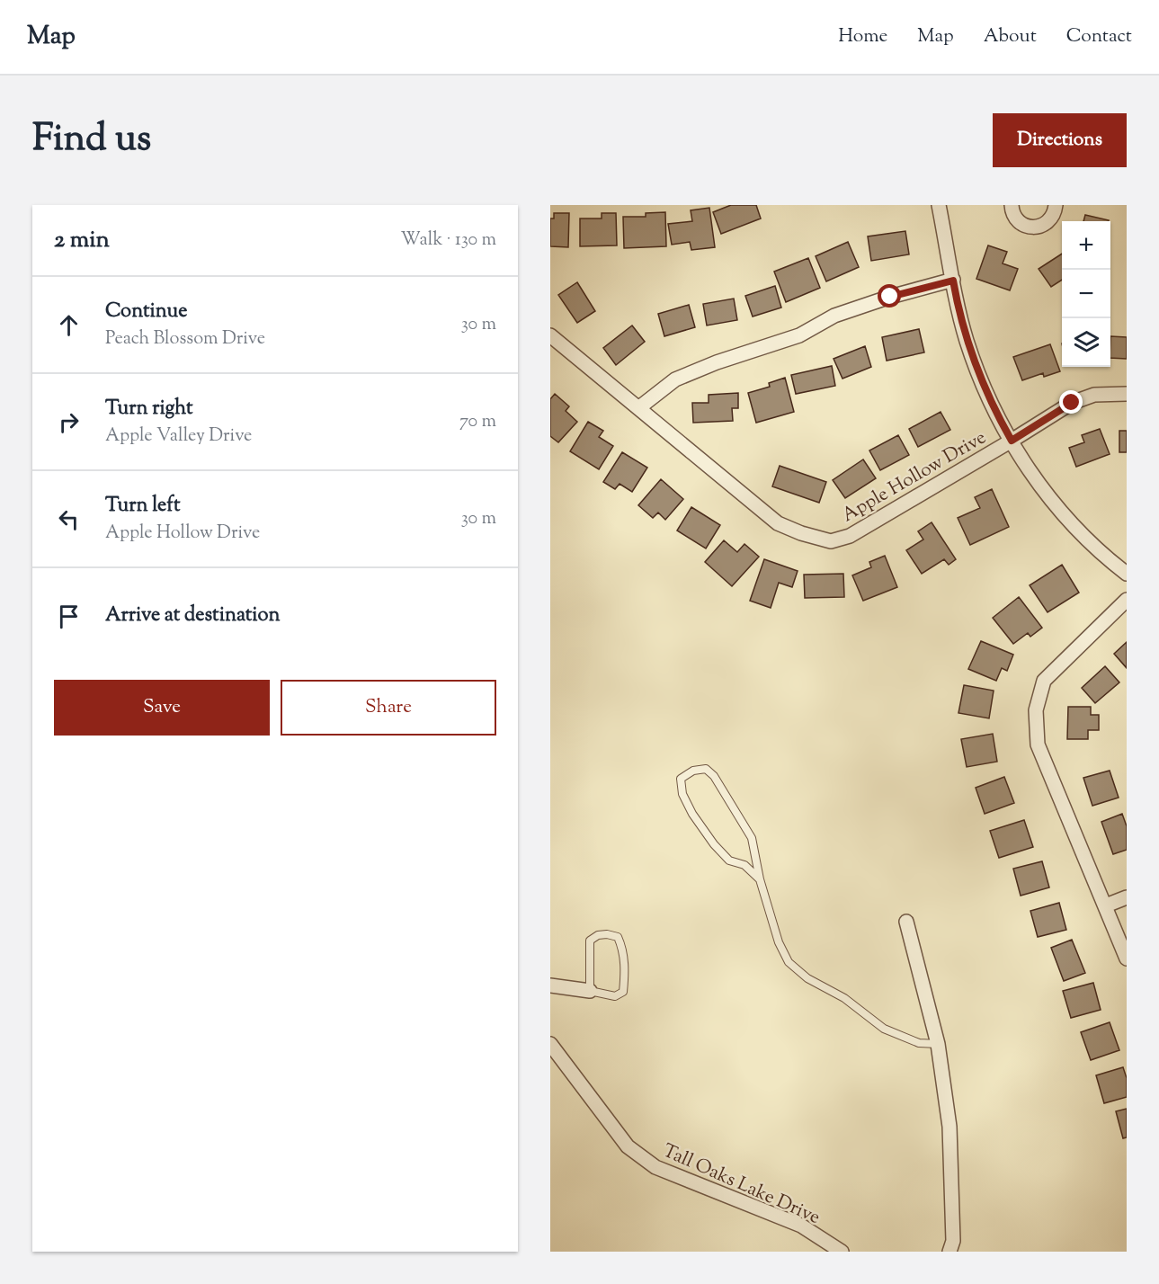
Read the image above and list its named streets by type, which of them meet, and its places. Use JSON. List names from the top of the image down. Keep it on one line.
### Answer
{"streets":{"street":["Apple Hollow Drive","Tall Oaks Lake Drive"]},"page":{"header":"Map","nav":["Home","Map","About","Contact"],"title":"Find us","buttons":["Directions",["Save","Share"]],"heading":["2 min","Walk · 130 m"],"map_buttons":["+","−"],"list":[["Continue","Peach Blossom Drive","30 m"],["Turn right","Apple Valley Drive","70 m"],["Turn left","Apple Hollow Drive","30 m"],"Arrive at destination"]}}
